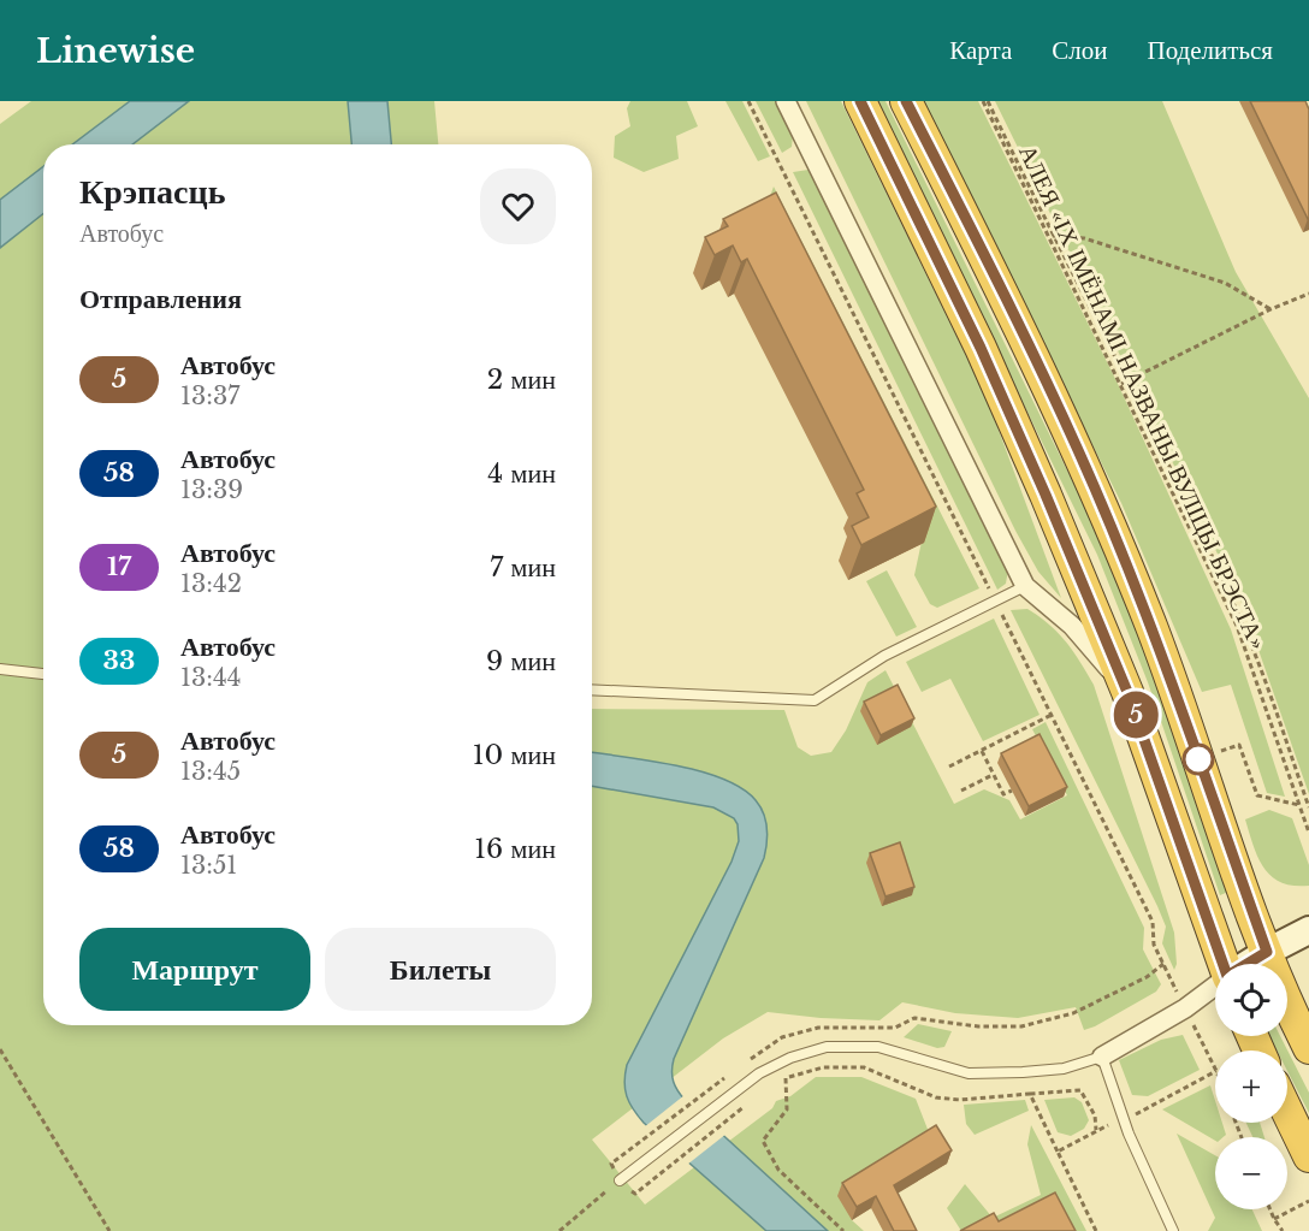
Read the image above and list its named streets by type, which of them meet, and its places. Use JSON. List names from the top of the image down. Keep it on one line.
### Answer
{"streets":{"path":["АЛЕЯ «ІХ ІМЁНАМІ НАЗВАНЫ ВУЛІЦЫ БРЭСТА»"]},"lines":["bus line 5"],"page":{"header":"Linewise","nav":["Карта","Слои","Поделиться"],"on_map":"5","heading":[["Крэпасць","Автобус"],"Отправления"],"list":[{"mark":"5","name":"Автобус","note":"13:37","value":"2 мин"},{"mark":"58","name":"Автобус","note":"13:39","value":"4 мин"},{"mark":"17","name":"Автобус","note":"13:42","value":"7 мин"},{"mark":"33","name":"Автобус","note":"13:44","value":"9 мин"},{"mark":"5","name":"Автобус","note":"13:45","value":"10 мин"},{"mark":"58","name":"Автобус","note":"13:51","value":"16 мин"}],"buttons":["Маршрут","Билеты"],"map_buttons":["+","−"]}}
